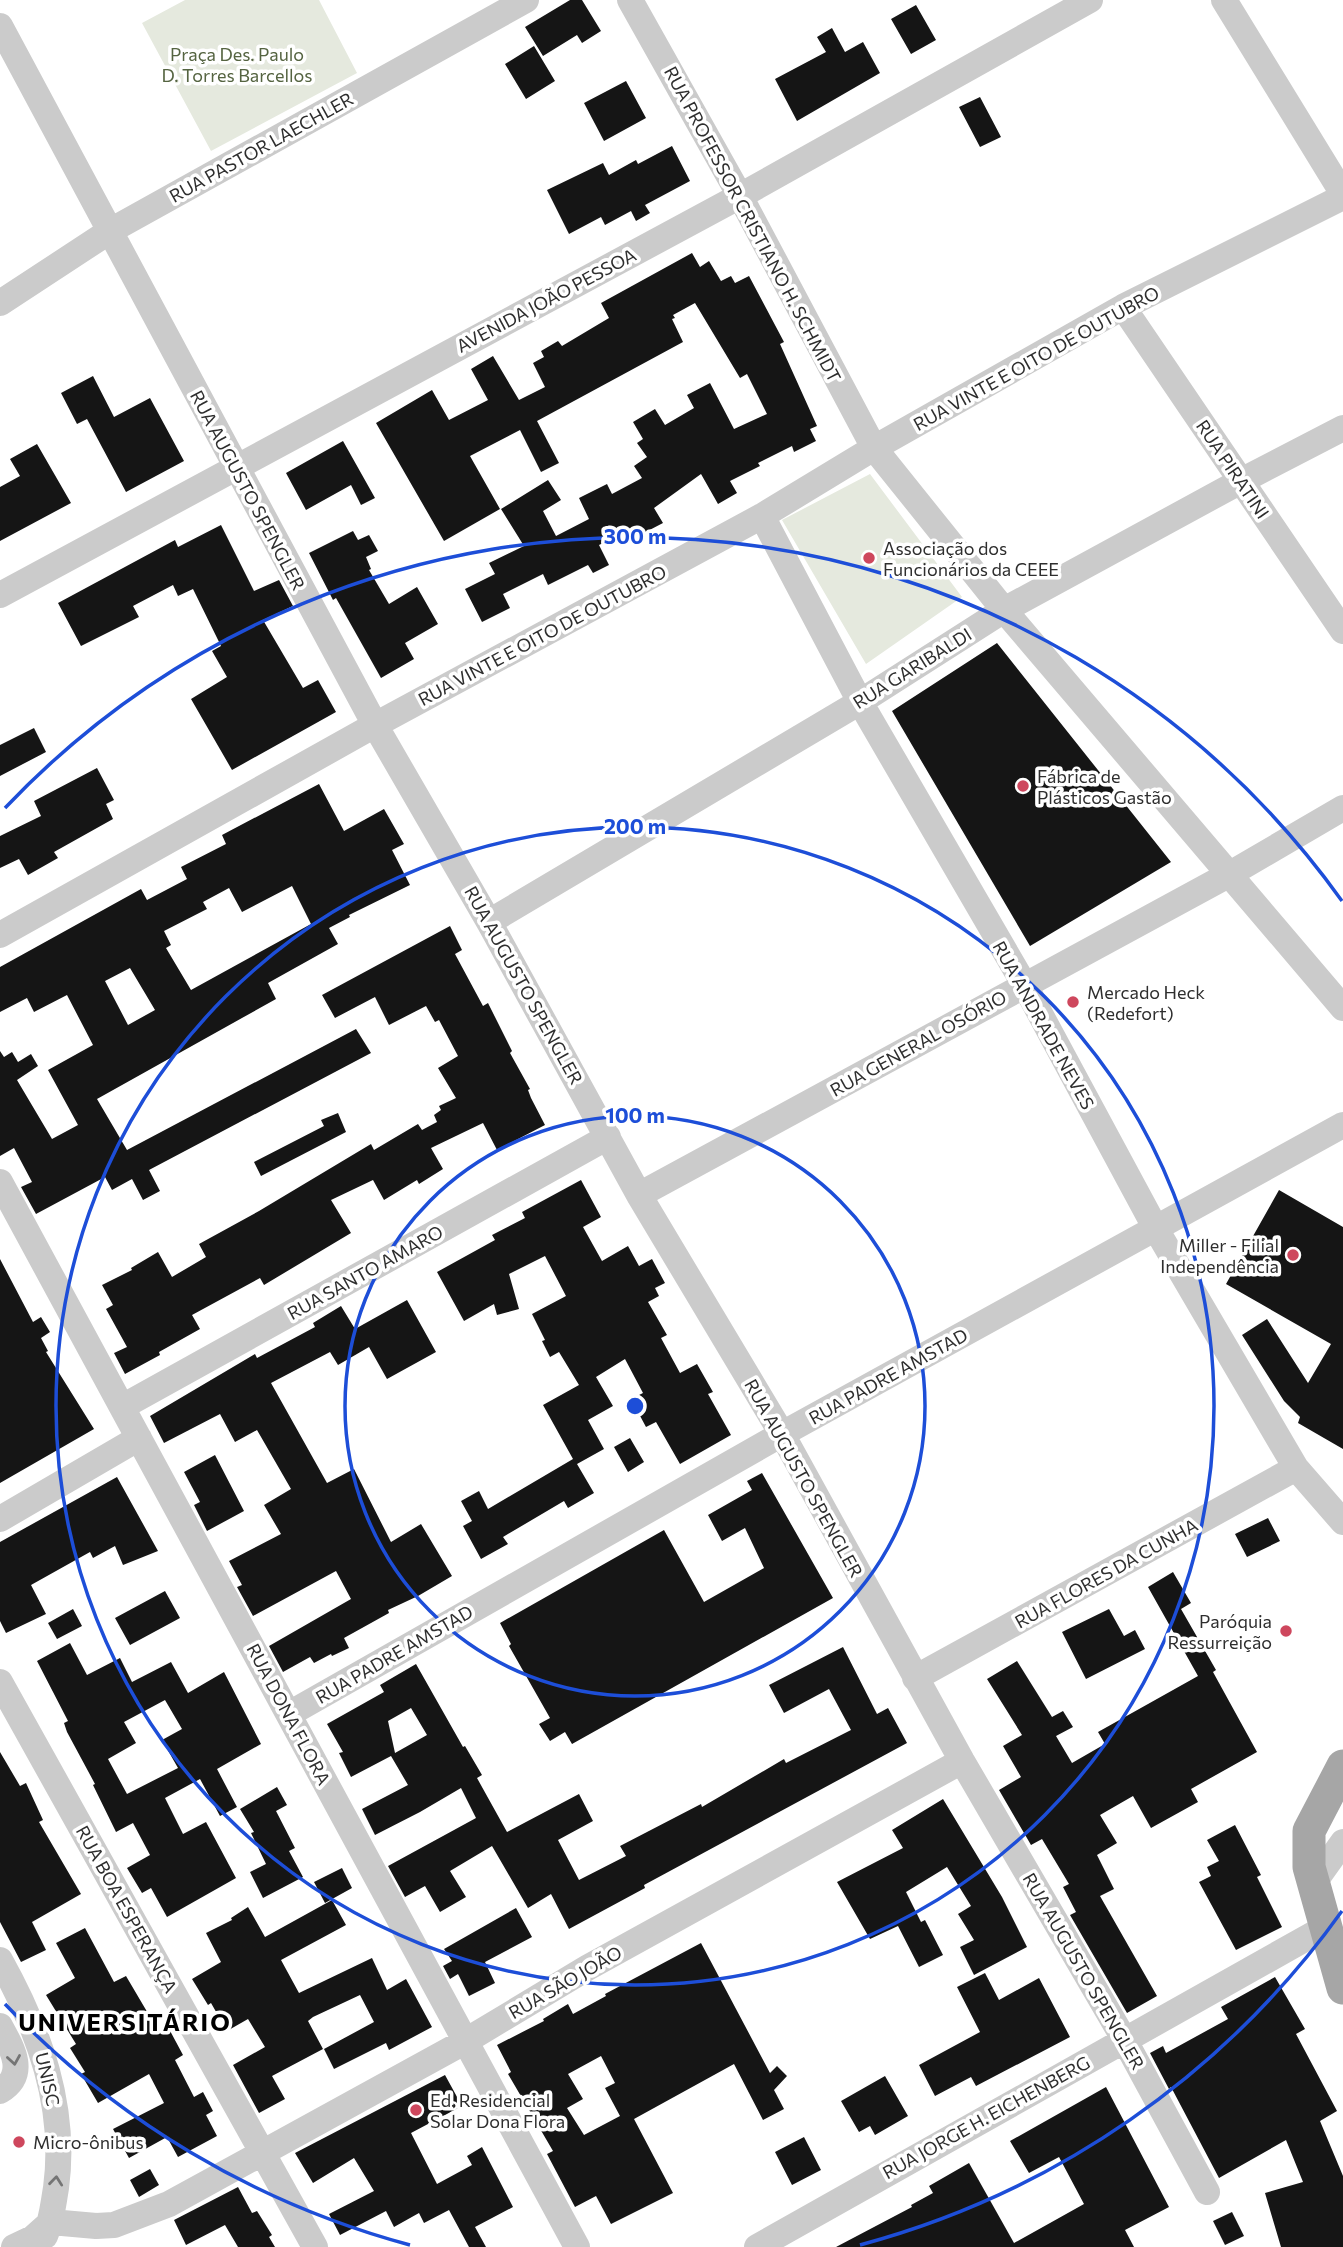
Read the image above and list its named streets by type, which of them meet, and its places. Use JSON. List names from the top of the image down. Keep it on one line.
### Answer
{"streets":{"street":["RUA PASTOR LAECHLER","RUA PROFESSOR CRISTIANO H. SCHMIDT","AVENIDA JOÃO PESSOA","RUA VINTE E OITO DE OUTUBRO","RUA PIRATINI","RUA AUGUSTO SPENGLER","RUA GARIBALDI","RUA ANDRADE NEVES","RUA GENERAL OSÓRIO","RUA SANTO AMARO","RUA PADRE AMSTAD","RUA FLORES DA CUNHA","RUA DONA FLORA","RUA BOA ESPERANÇA","RUA SÃO JOÃO","UNISC","RUA JORGE H. EICHENBERG"]},"crossings":[["RUA PASTOR LAECHLER","RUA AUGUSTO SPENGLER"],["RUA PROFESSOR CRISTIANO H. SCHMIDT","AVENIDA JOÃO PESSOA"],["RUA PROFESSOR CRISTIANO H. SCHMIDT","RUA VINTE E OITO DE OUTUBRO"],["RUA PROFESSOR CRISTIANO H. SCHMIDT","RUA GARIBALDI"],["RUA PROFESSOR CRISTIANO H. SCHMIDT","RUA GENERAL OSÓRIO"],["AVENIDA JOÃO PESSOA","RUA AUGUSTO SPENGLER"],["RUA VINTE E OITO DE OUTUBRO","RUA PIRATINI"],["RUA VINTE E OITO DE OUTUBRO","RUA AUGUSTO SPENGLER"],["RUA VINTE E OITO DE OUTUBRO","RUA ANDRADE NEVES"],["RUA PIRATINI","RUA GARIBALDI"],["RUA AUGUSTO SPENGLER","RUA GARIBALDI"],["RUA AUGUSTO SPENGLER","RUA GENERAL OSÓRIO"],["RUA AUGUSTO SPENGLER","RUA SANTO AMARO"],["RUA AUGUSTO SPENGLER","RUA PADRE AMSTAD"],["RUA AUGUSTO SPENGLER","RUA FLORES DA CUNHA"],["RUA AUGUSTO SPENGLER","RUA SÃO JOÃO"],["RUA AUGUSTO SPENGLER","RUA JORGE H. EICHENBERG"],["RUA GARIBALDI","RUA ANDRADE NEVES"],["RUA ANDRADE NEVES","RUA GENERAL OSÓRIO"],["RUA ANDRADE NEVES","RUA PADRE AMSTAD"],["RUA ANDRADE NEVES","RUA FLORES DA CUNHA"],["RUA SANTO AMARO","RUA DONA FLORA"],["RUA PADRE AMSTAD","RUA DONA FLORA"],["RUA DONA FLORA","RUA SÃO JOÃO"],["RUA BOA ESPERANÇA","RUA SÃO JOÃO"],["RUA SÃO JOÃO","UNISC"]],"districts":["UNIVERSITÁRIO"],"parks":["Praça Des. Paulo D. Torres Barcellos"],"places":["Associação dos Funcionários da CEEE","Fábrica de Plásticos Gastão","Mercado Heck (Redefort)","Miller - Filial Independência","Paróquia Ressurreição","Ed. Residencial Solar Dona Flora","Micro-ônibus"],"rings":["300 m","200 m","100 m"]}
